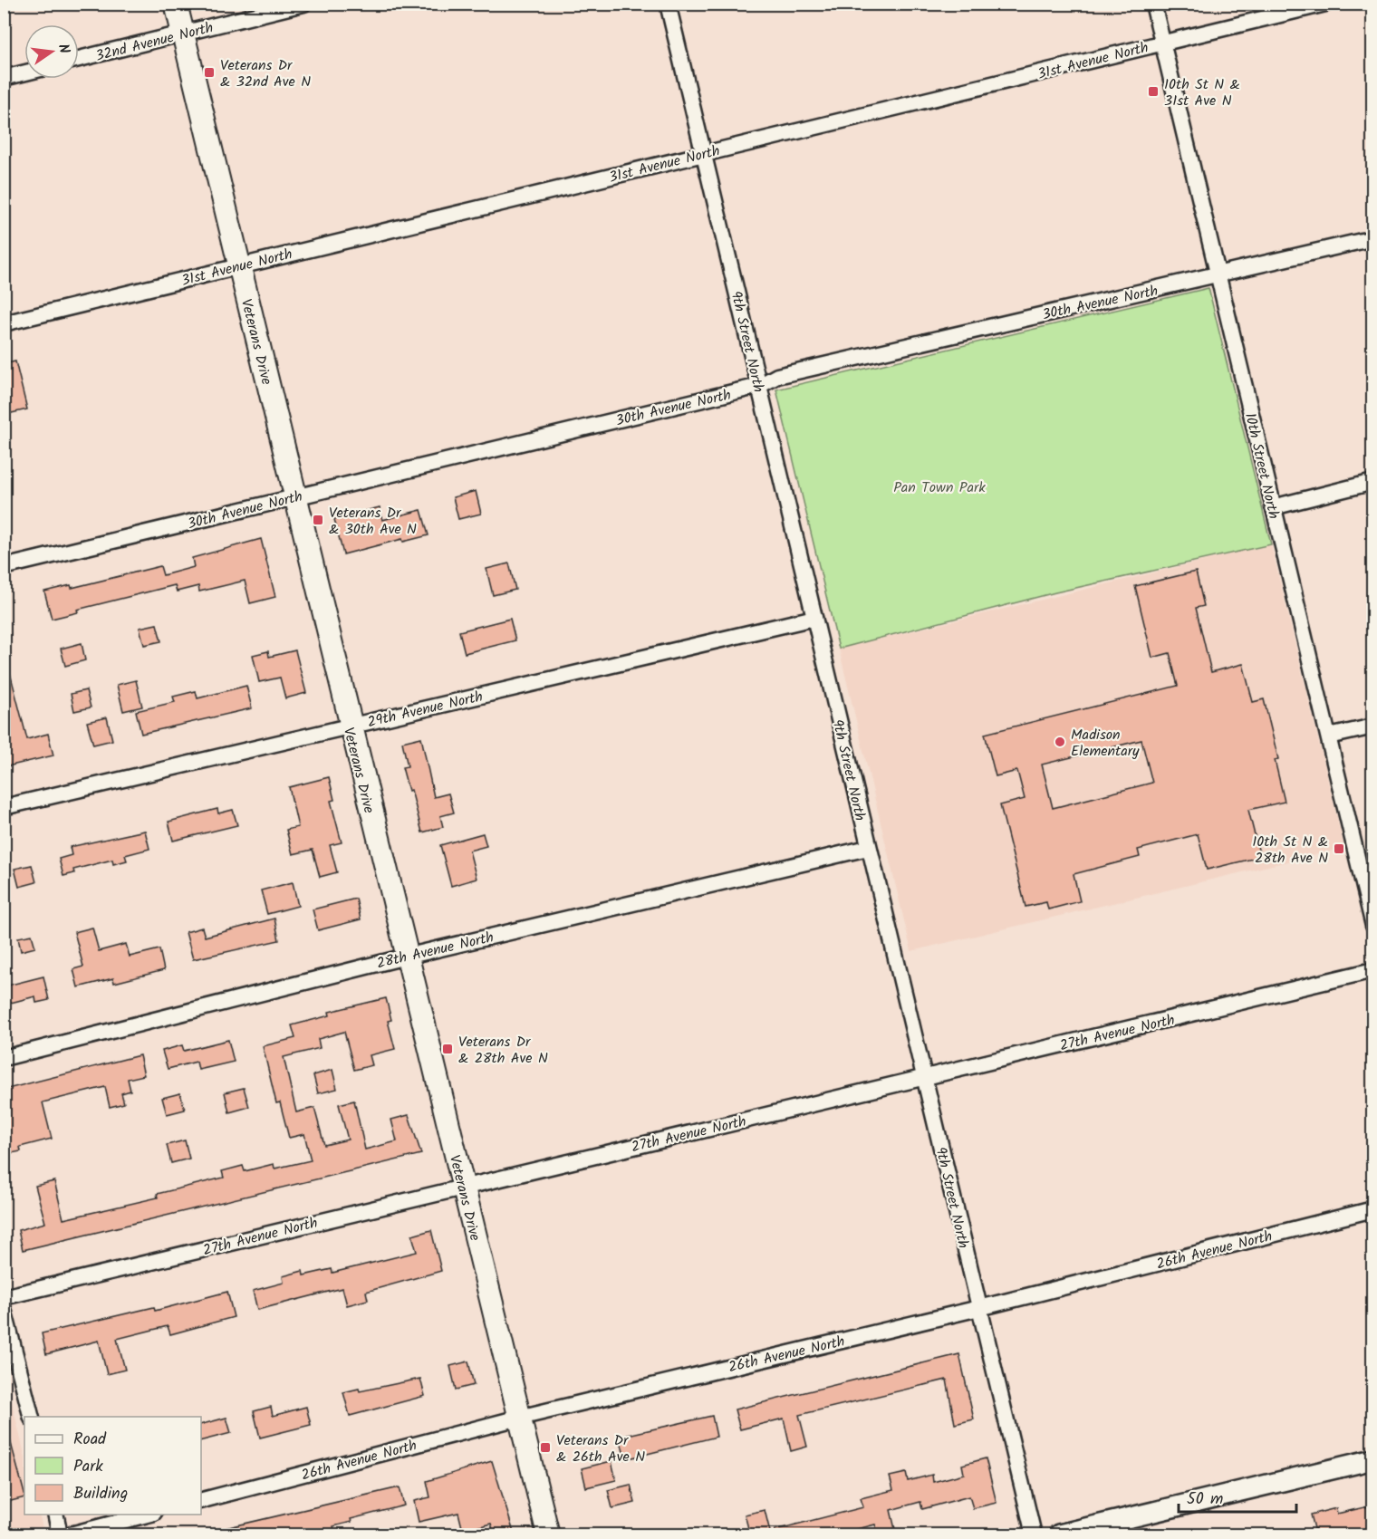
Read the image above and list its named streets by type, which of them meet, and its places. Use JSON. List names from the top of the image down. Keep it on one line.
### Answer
{"streets":{"main road":["Veterans Drive"],"street":["32nd Avenue North","31st Avenue North","30th Avenue North","9th Street North","10th Street North","29th Avenue North","28th Avenue North","27th Avenue North","26th Avenue North"]},"crossings":[["32nd Avenue North","Veterans Drive"],["31st Avenue North","Veterans Drive"],["31st Avenue North","9th Street North"],["31st Avenue North","10th Street North"],["30th Avenue North","Veterans Drive"],["30th Avenue North","9th Street North"],["30th Avenue North","10th Street North"],["Veterans Drive","29th Avenue North"],["Veterans Drive","28th Avenue North"],["Veterans Drive","27th Avenue North"],["Veterans Drive","26th Avenue North"],["9th Street North","29th Avenue North"],["9th Street North","28th Avenue North"],["9th Street North","27th Avenue North"],["9th Street North","26th Avenue North"]],"parks":["Pan Town Park"],"places":{"transit":["Veterans Dr & 32nd Ave N","10th St N & 31st Ave N","Veterans Dr & 30th Ave N","10th St N & 28th Ave N","Veterans Dr & 28th Ave N","Veterans Dr & 26th Ave N"],"other":["Madison Elementary"]},"legend":["Road","Park","Building"],"scale_bar":"50 m","north":"right"}
